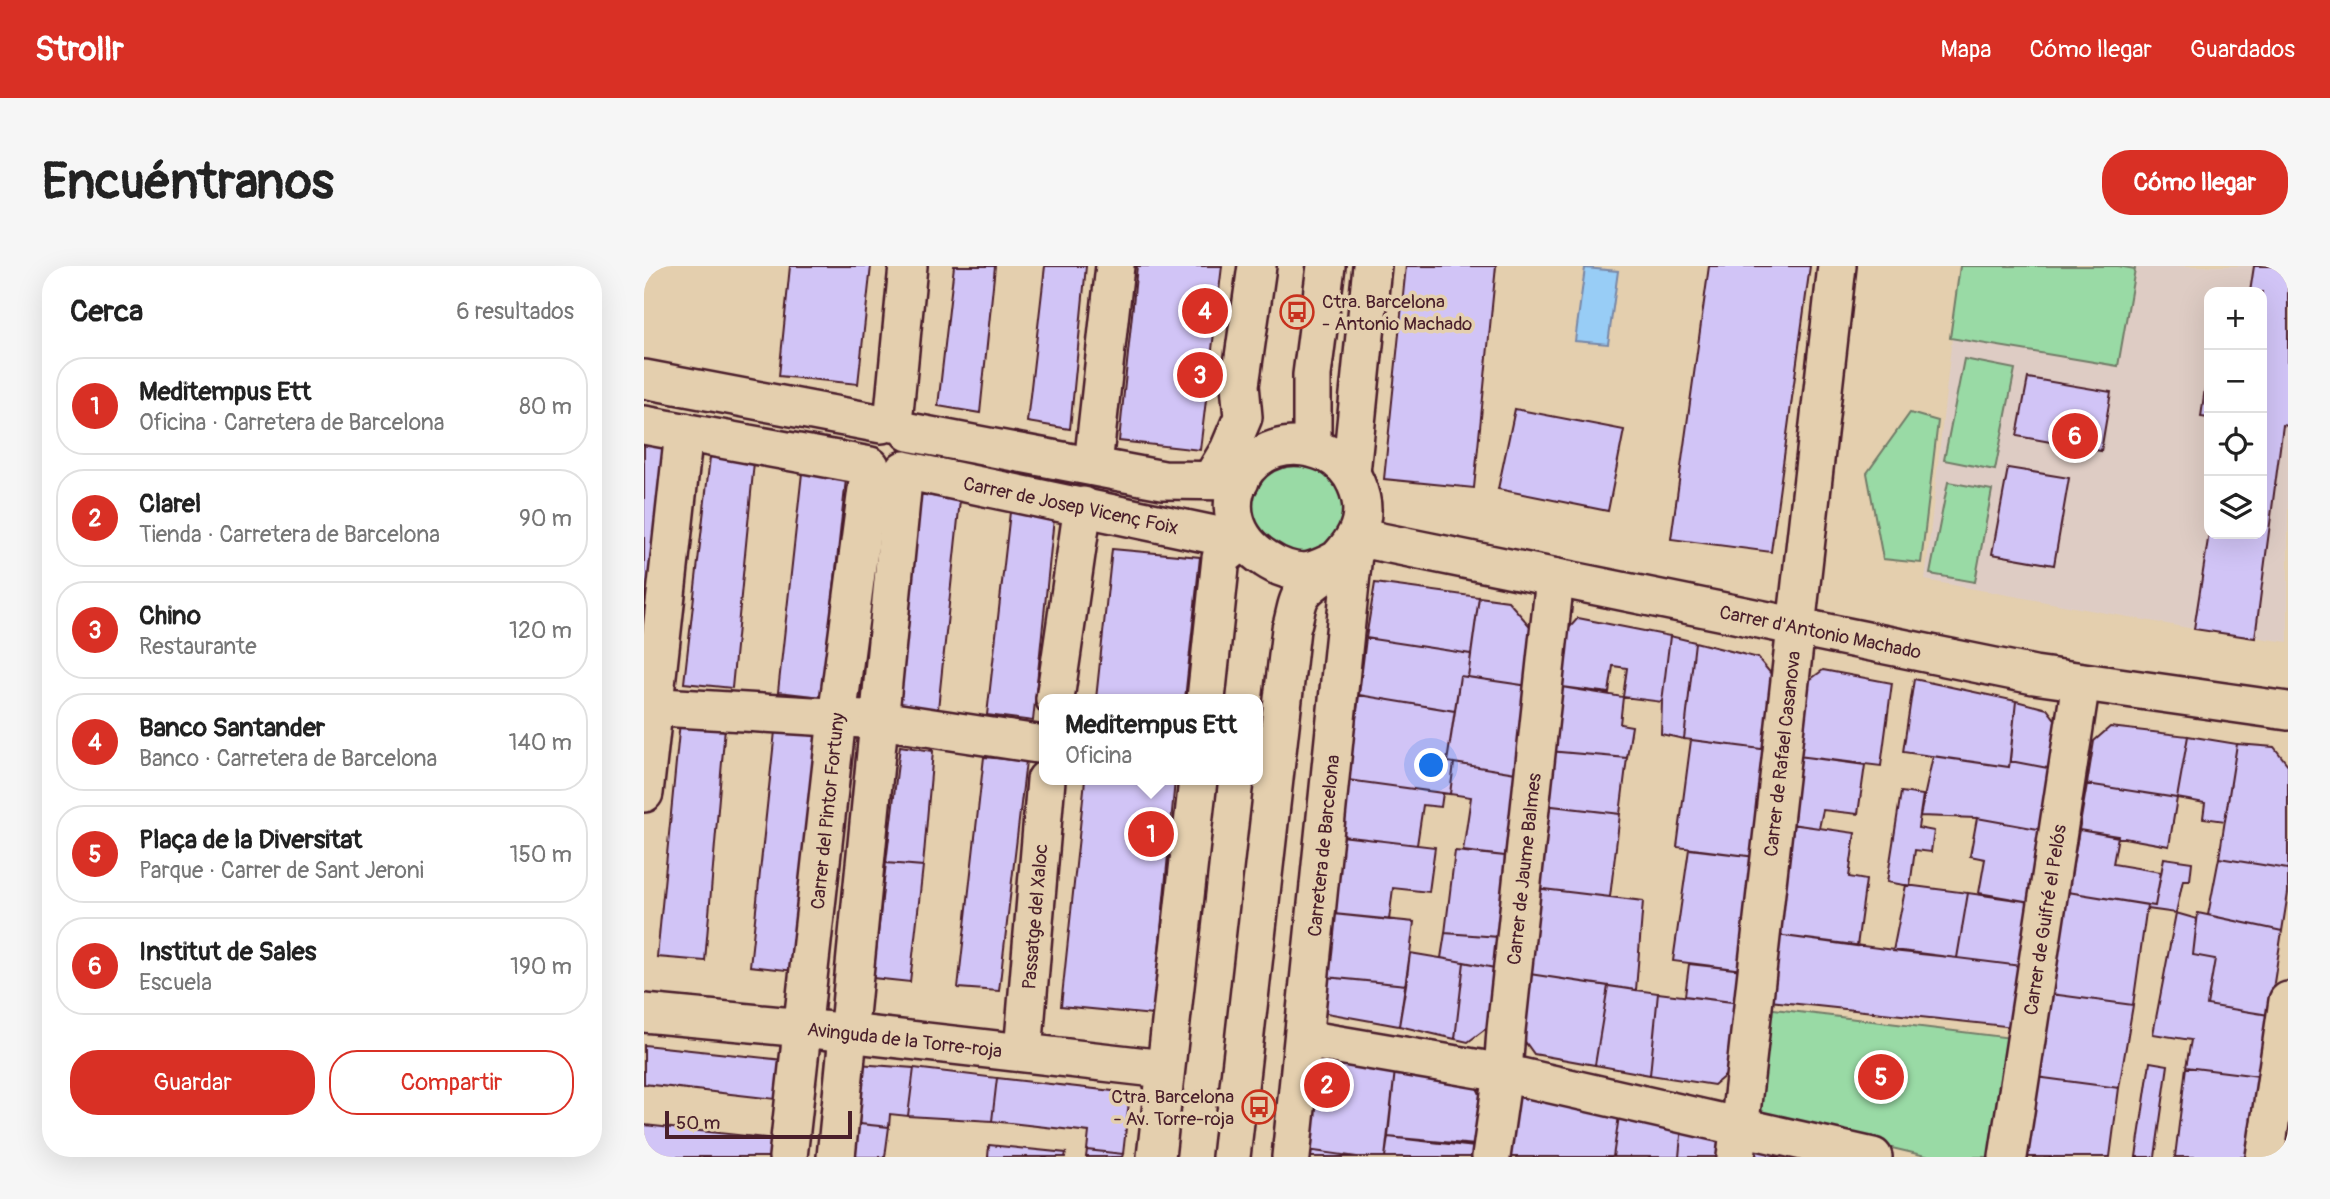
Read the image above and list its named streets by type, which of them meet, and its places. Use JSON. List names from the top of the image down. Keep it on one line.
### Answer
{"streets":{"street":["Carrer de Josep Vicenç Foix","Carrer d'Antonio Machado","Carrer de Rafael Casanova","Carrer del Pintor Fortuny","Carretera de Barcelona","Carrer de Jaume Balmes","Passatge del Xaloc","Carrer de Guifré el Pelós","Avinguda de la Torre-roja"]},"crossings":[["Carrer de Josep Vicenç Foix","Carrer d'Antonio Machado"],["Carrer de Josep Vicenç Foix","Carrer del Pintor Fortuny"],["Carrer de Josep Vicenç Foix","Carretera de Barcelona"],["Carrer d'Antonio Machado","Carrer de Rafael Casanova"],["Carrer d'Antonio Machado","Carretera de Barcelona"],["Carrer d'Antonio Machado","Carrer de Jaume Balmes"],["Carrer d'Antonio Machado","Carrer de Guifré el Pelós"],["Carrer del Pintor Fortuny","Avinguda de la Torre-roja"],["Passatge del Xaloc","Avinguda de la Torre-roja"]],"places":{"bus stop":["Ctra. Barcelona - Antonio Machado","Ctra. Barcelona - Av. Torre-roja"]},"scale_bar":"50 m","page":{"header":"Strollr","nav":["Mapa","Cómo llegar","Guardados"],"buttons":["Cómo llegar",["Guardar","Compartir"]],"title":"Encuéntranos","heading":["Cerca","6 resultados"],"pins":["4","3","6","1","5","2"],"map_buttons":["+","−"],"list":[{"mark":"1","name":"Meditempus Ett","note":"Oficina · Carretera de Barcelona","value":"80 m"},{"mark":"2","name":"Clarel","note":"Tienda · Carretera de Barcelona","value":"90 m"},{"mark":"3","name":"Chino","note":"Restaurante","value":"120 m"},{"mark":"4","name":"Banco Santander","note":"Banco · Carretera de Barcelona","value":"140 m"},{"mark":"5","name":"Plaça de la Diversitat","note":"Parque · Carrer de Sant Jeroni","value":"150 m"},{"mark":"6","name":"Institut de Sales","note":"Escuela","value":"190 m"}],"popup":["Meditempus Ett","Oficina"],"scale":"50 m"}}
